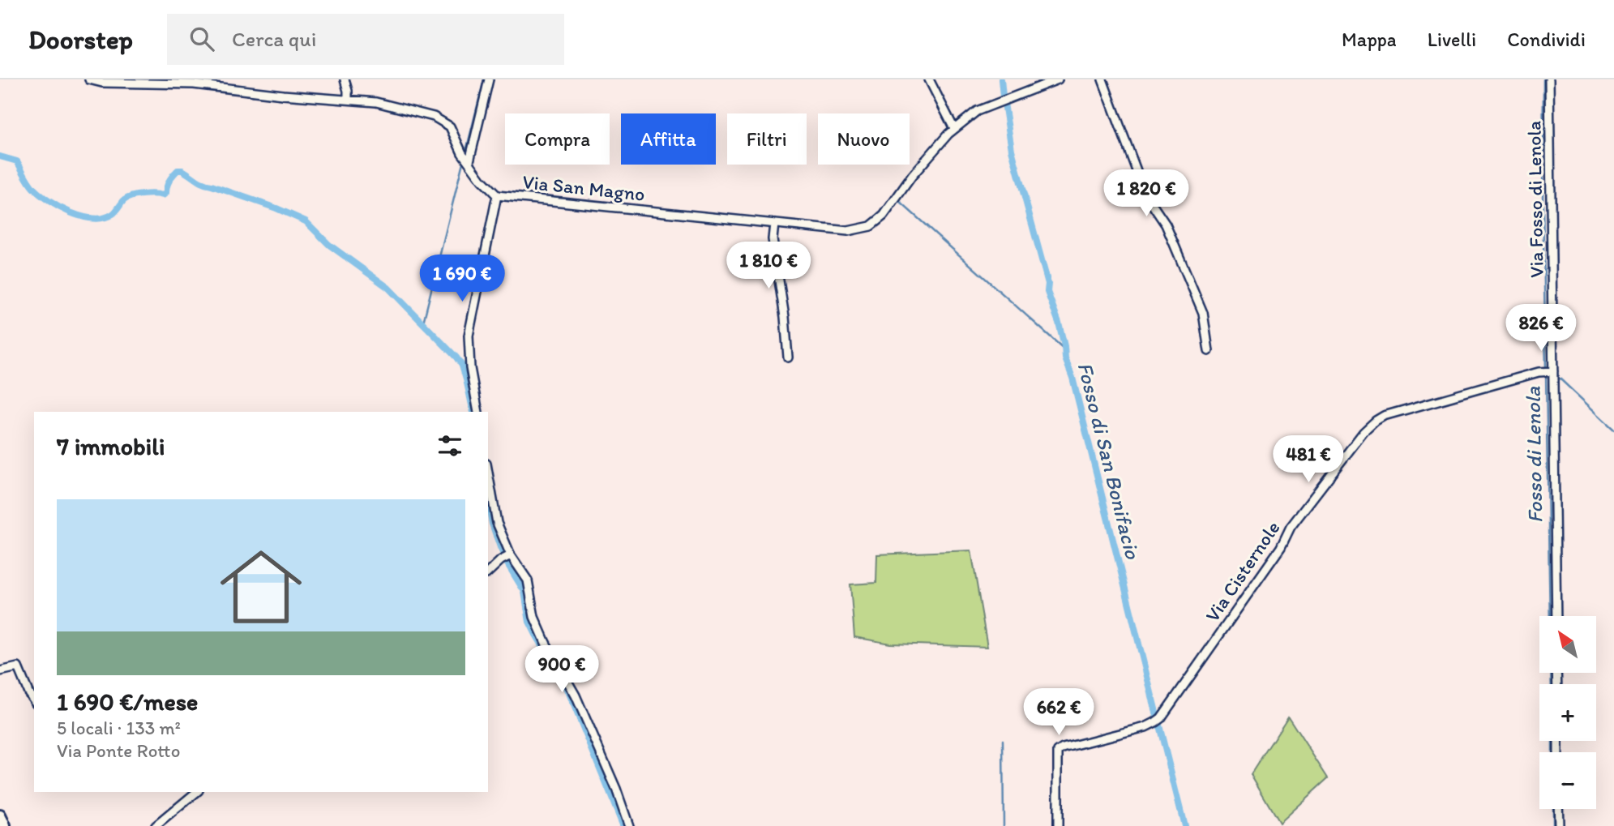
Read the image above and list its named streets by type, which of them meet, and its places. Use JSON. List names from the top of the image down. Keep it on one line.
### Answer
{"streets":{"street":["Via San Magno","Via Fosso di Lenola","Via Cisternole"]},"crossings":[["Via Fosso di Lenola","Via Cisternole"]],"water":["Fosso di Lenola","Fosso di San Bonifacio"],"north":"top left","page":{"header":"Doorstep","search":"Cerca qui","nav":["Mappa","Livelli","Condividi"],"chip":["Compra","Affitta","Filtri","Nuovo"],"price":["1 820 €","1 810 €","1 690 €","826 €","481 €","900 €","662 €"],"heading":"7 immobili","list":[{"name":"1 690 €/mese","note":"5 locali · 133 m² · Via Ponte Rotto"}],"map_buttons":["+","−"]}}
